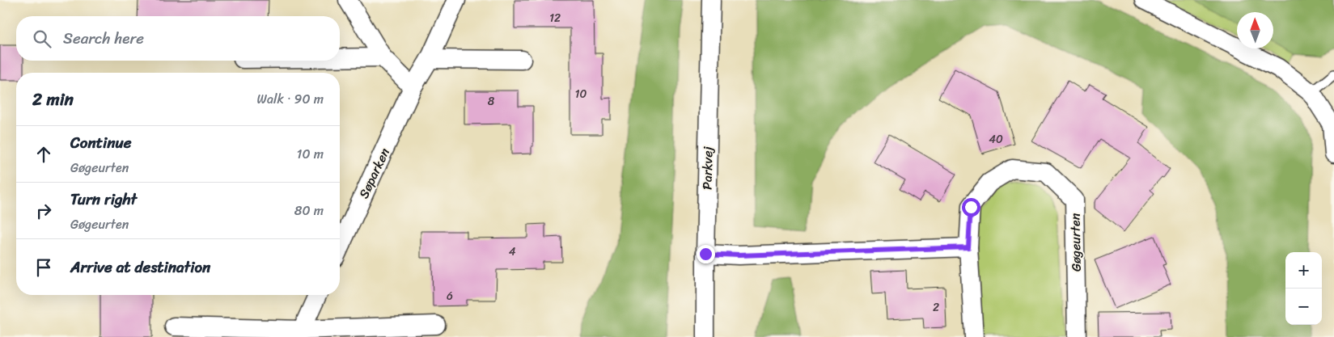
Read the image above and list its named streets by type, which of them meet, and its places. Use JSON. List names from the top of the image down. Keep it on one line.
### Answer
{"streets":{"street":["Parkvej","Søparken","Gøgeurten"]},"house_numbers":["12","10","8","40","4","6","2"],"north":"top","page":{"search":"Search here","heading":["2 min","Walk · 90 m"],"list":[["Continue","Gøgeurten","10 m"],["Turn right","Gøgeurten","80 m"],"Arrive at destination"],"map_buttons":["+","−"]}}
